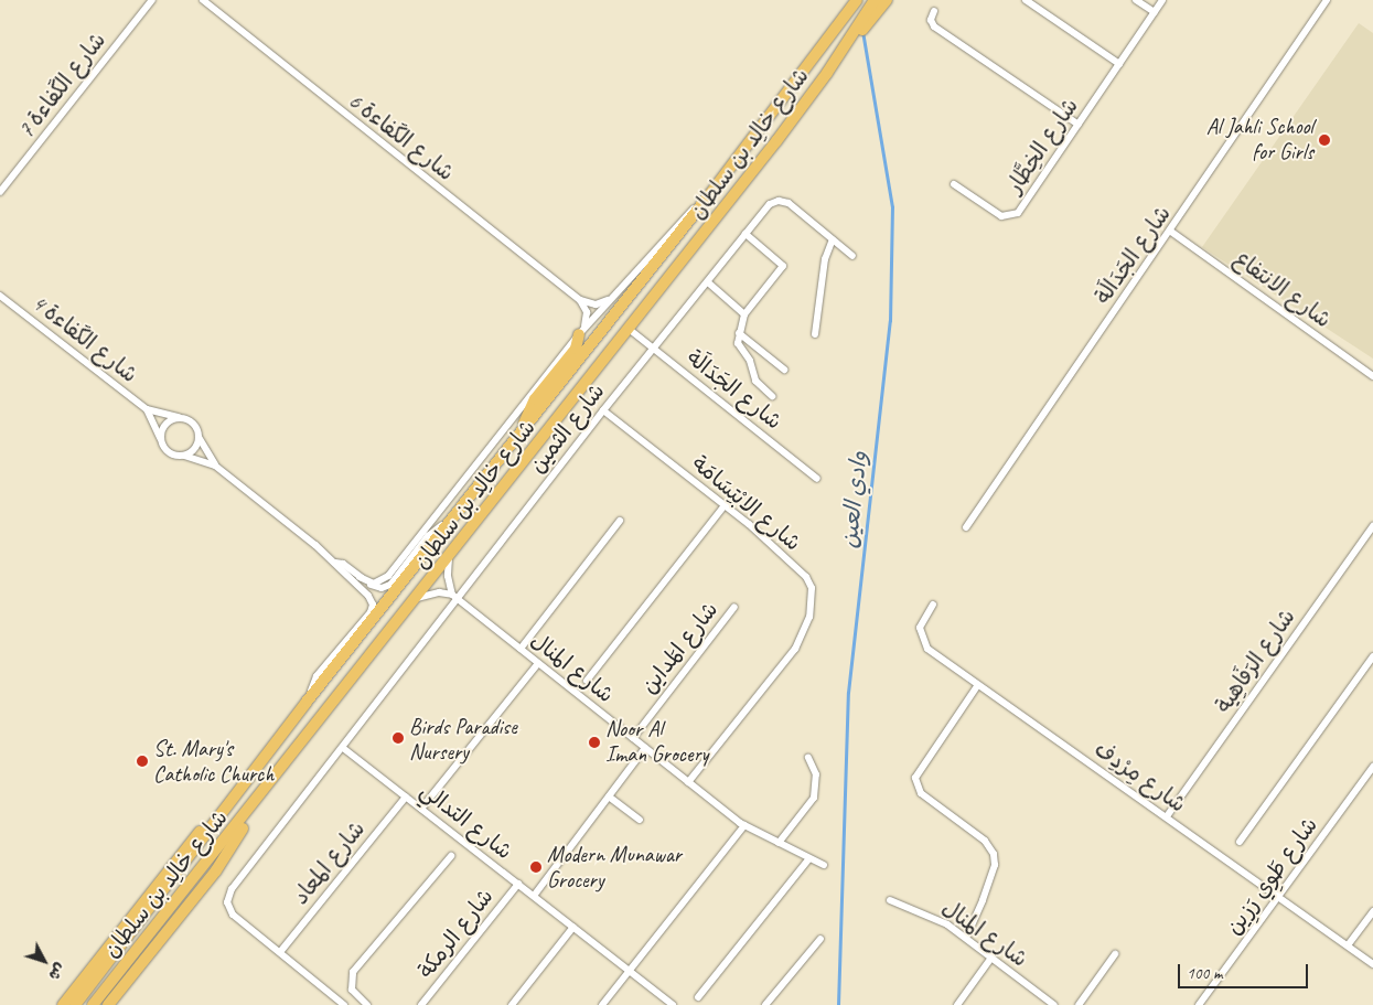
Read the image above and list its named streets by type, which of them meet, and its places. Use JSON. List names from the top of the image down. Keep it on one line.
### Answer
{"streets":{"main road":["شارع خالِد بن سلطان"],"street":["شارع الكَفاءة 7","شارع الكَفاءة 6","شارع الخِطَّار","شارع الجَدَالَة","شارع الانتفاع","شارع الكَفاءة 4","شارع الثمين","شارع الابْتِسَامَة","شارع المَداين","شارع الرَفَاهِية","شارع المنال","شارع مِرْدِف","شارع التدالي","شارع المعاد","شارع طَوِي رَزِين","شارع الرمكة"]},"crossings":[["شارع خالِد بن سلطان","شارع الجَدَالَة"],["شارع الجَدَالَة","شارع الانتفاع"],["شارع الجَدَالَة","شارع الثمين"],["شارع الثمين","شارع الابْتِسَامَة"],["شارع الثمين","شارع المنال"],["شارع الثمين","شارع التدالي"],["شارع الثمين","شارع المعاد"],["شارع الابْتِسَامَة","شارع المنال"],["شارع المَداين","شارع المنال"],["شارع الرَفَاهِية","شارع مِرْدِف"],["شارع مِرْدِف","شارع طَوِي رَزِين"],["شارع التدالي","شارع المعاد"],["شارع التدالي","شارع الرمكة"]],"water":["وادي العين"],"places":["Al Jahli School for Girls","Birds Paradise Nursery","Noor Al Iman Grocery","St. Mary's Catholic Church","Modern Munawar Grocery"],"scale_bar":"100 m","north":"bottom right"}
